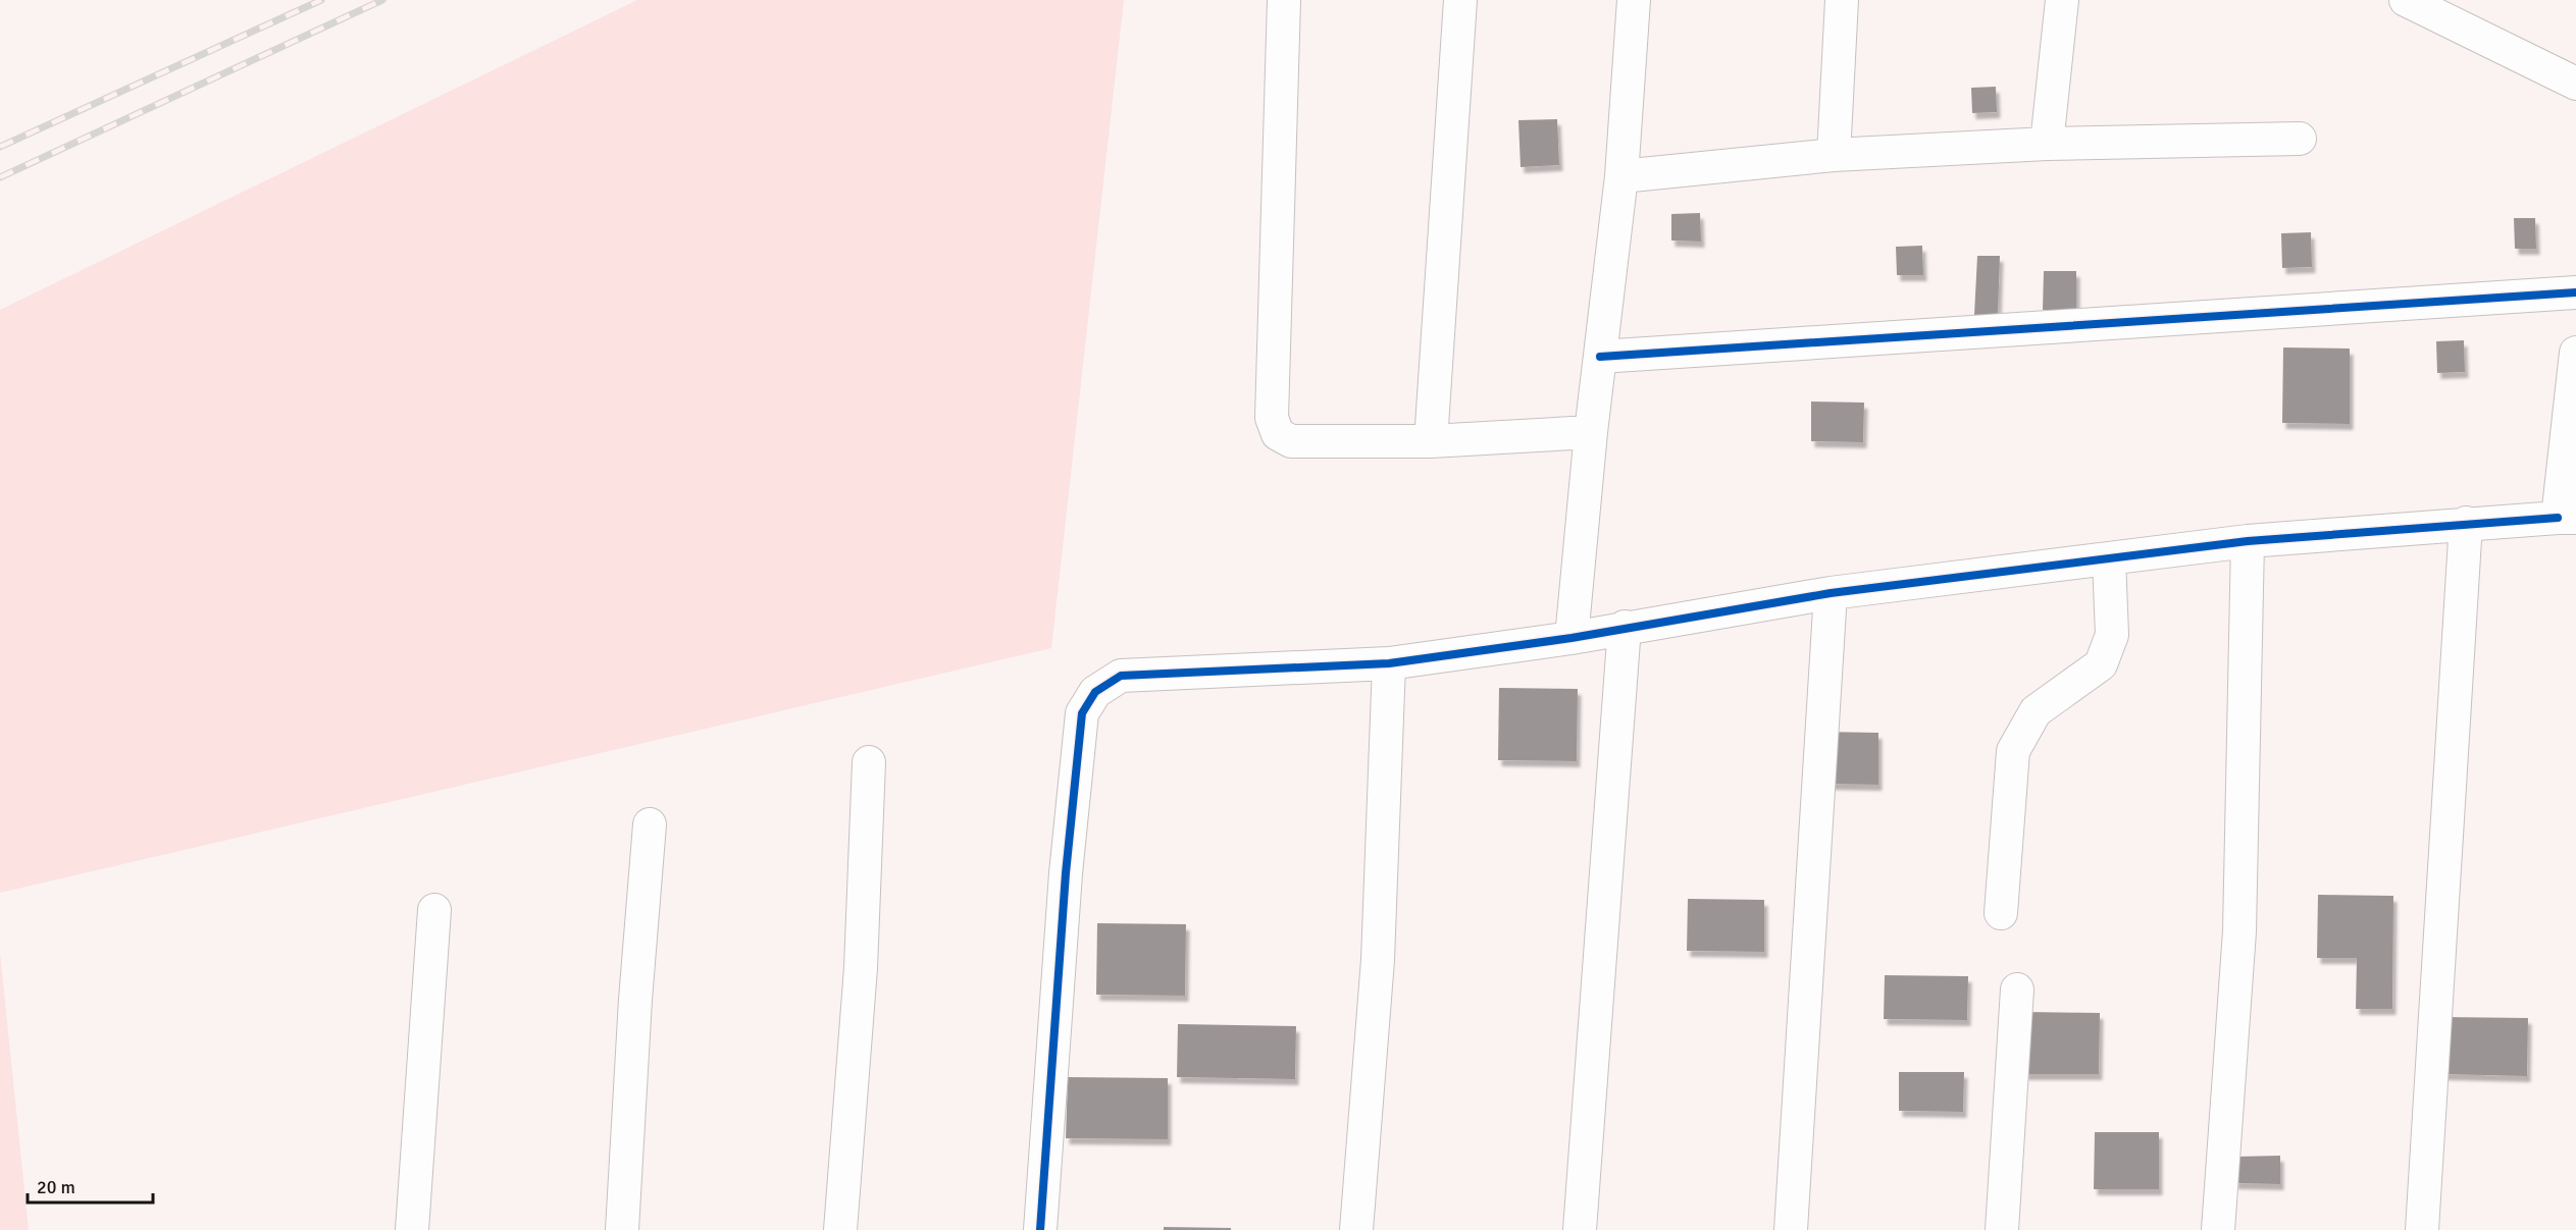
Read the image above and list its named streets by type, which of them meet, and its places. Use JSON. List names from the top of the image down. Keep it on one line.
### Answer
{"scale_bar":"20 m"}
